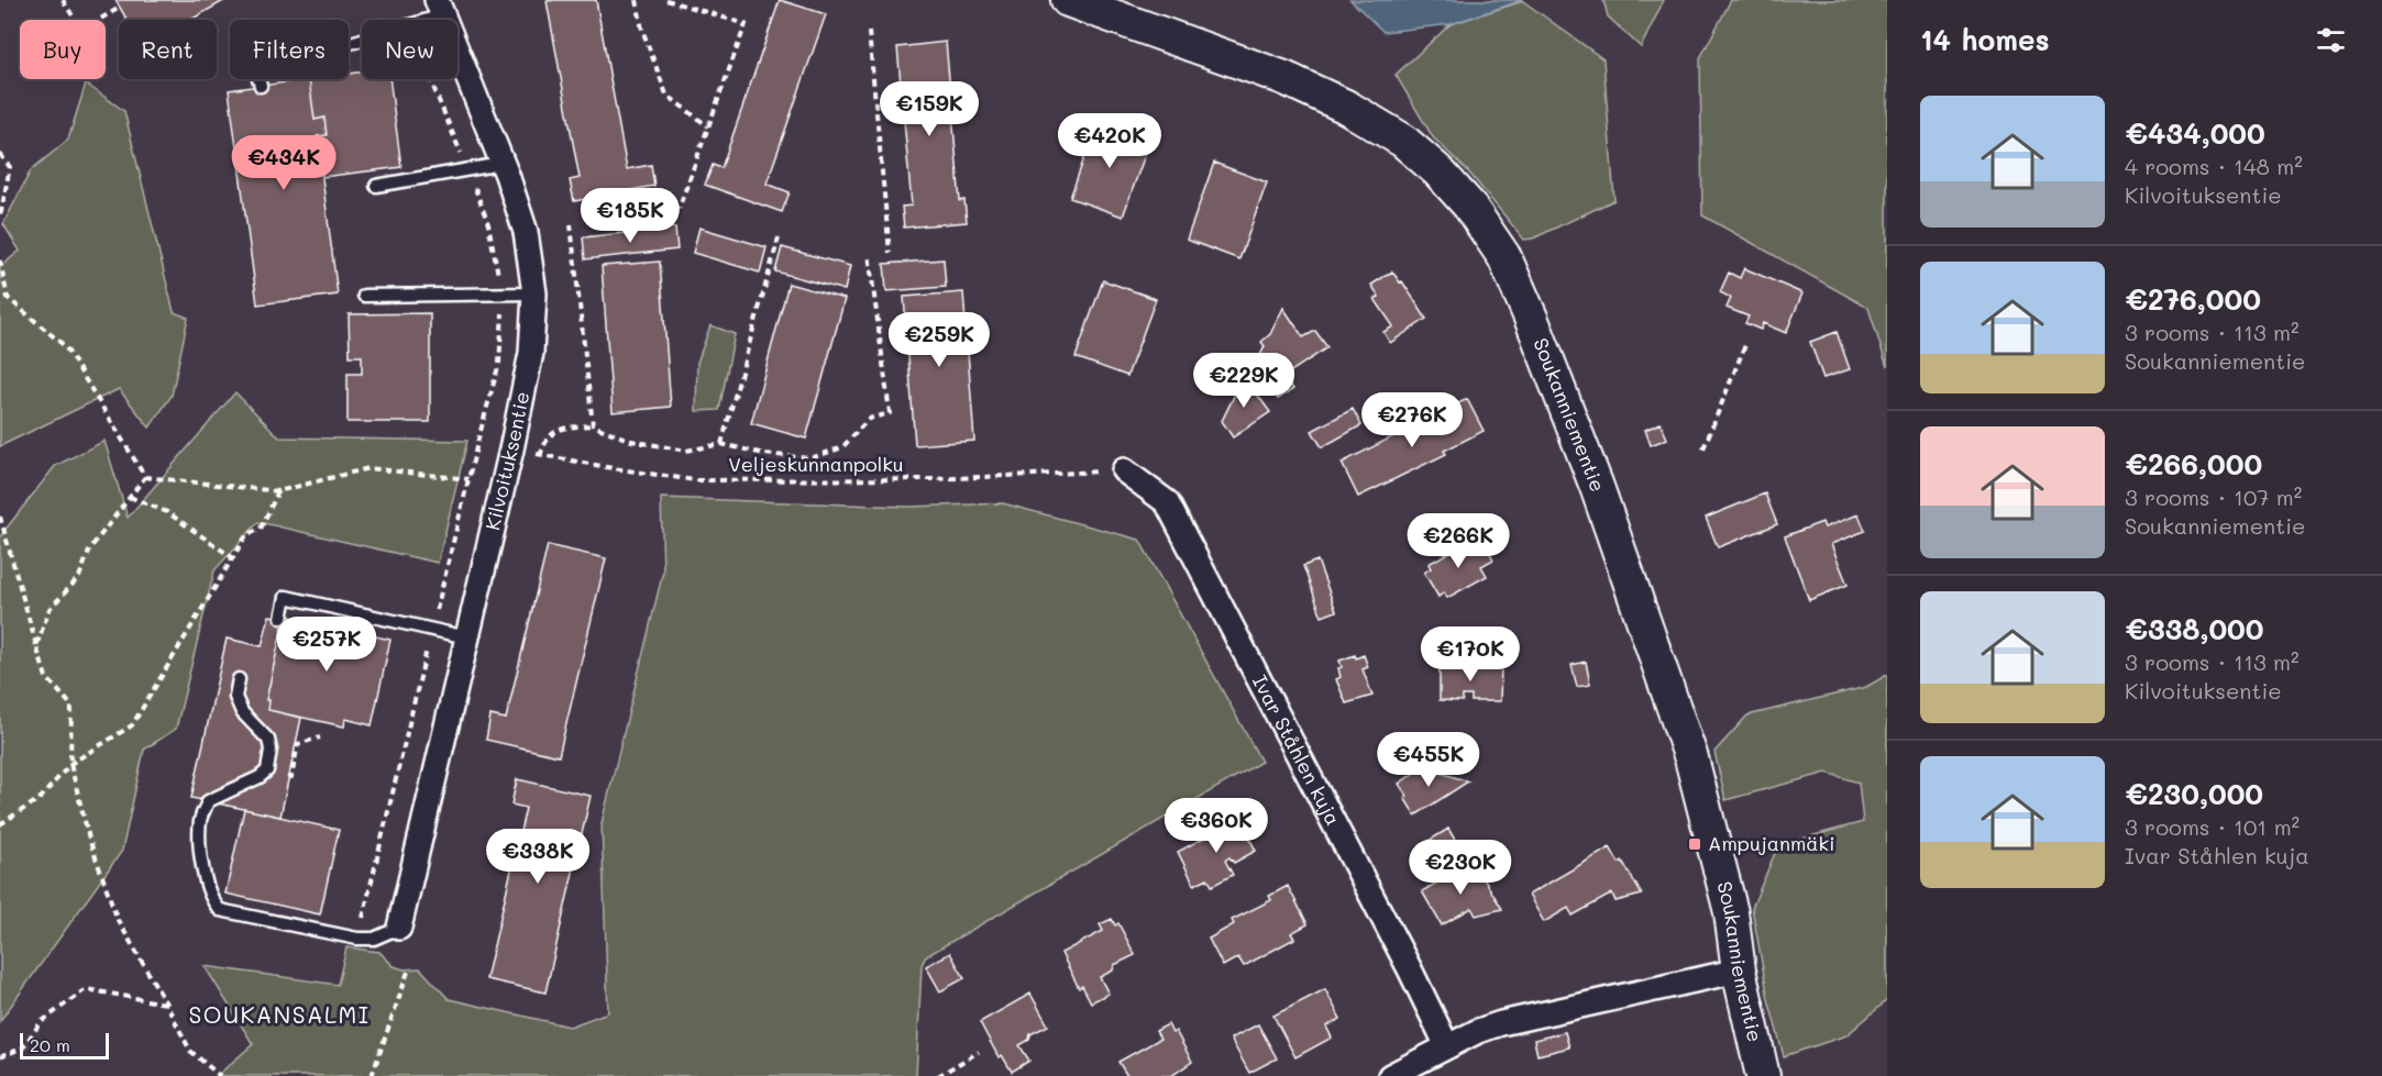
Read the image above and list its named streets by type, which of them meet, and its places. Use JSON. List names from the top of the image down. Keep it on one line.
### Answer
{"streets":{"street":["Soukanniementie","Kilvoituksentie","Ivar Ståhlen kuja"],"path":["Veljeskunnanpolku"]},"crossings":[["Kilvoituksentie","Veljeskunnanpolku"],["Veljeskunnanpolku","Ivar Ståhlen kuja"]],"districts":["SOUKANSALMI"],"places":{"transit":["Ampujanmäki"]},"scale_bar":"20 m","page":{"heading":"14 homes","chip":["Buy","Rent","Filters","New"],"list":[{"name":"€434,000","note":"4 rooms · 148 m² · Kilvoituksentie"},{"name":"€276,000","note":"3 rooms · 113 m² · Soukanniementie"},{"name":"€266,000","note":"3 rooms · 107 m² · Soukanniementie"},{"name":"€338,000","note":"3 rooms · 113 m² · Kilvoituksentie"},{"name":"€230,000","note":"3 rooms · 101 m² · Ivar Ståhlen kuja"}],"price":["€159K","€420K","€434K","€185K","€259K","€229K","€276K","€266K","€257K","€170K","€455K","€360K","€338K","€230K"],"scale":"20 m"}}
